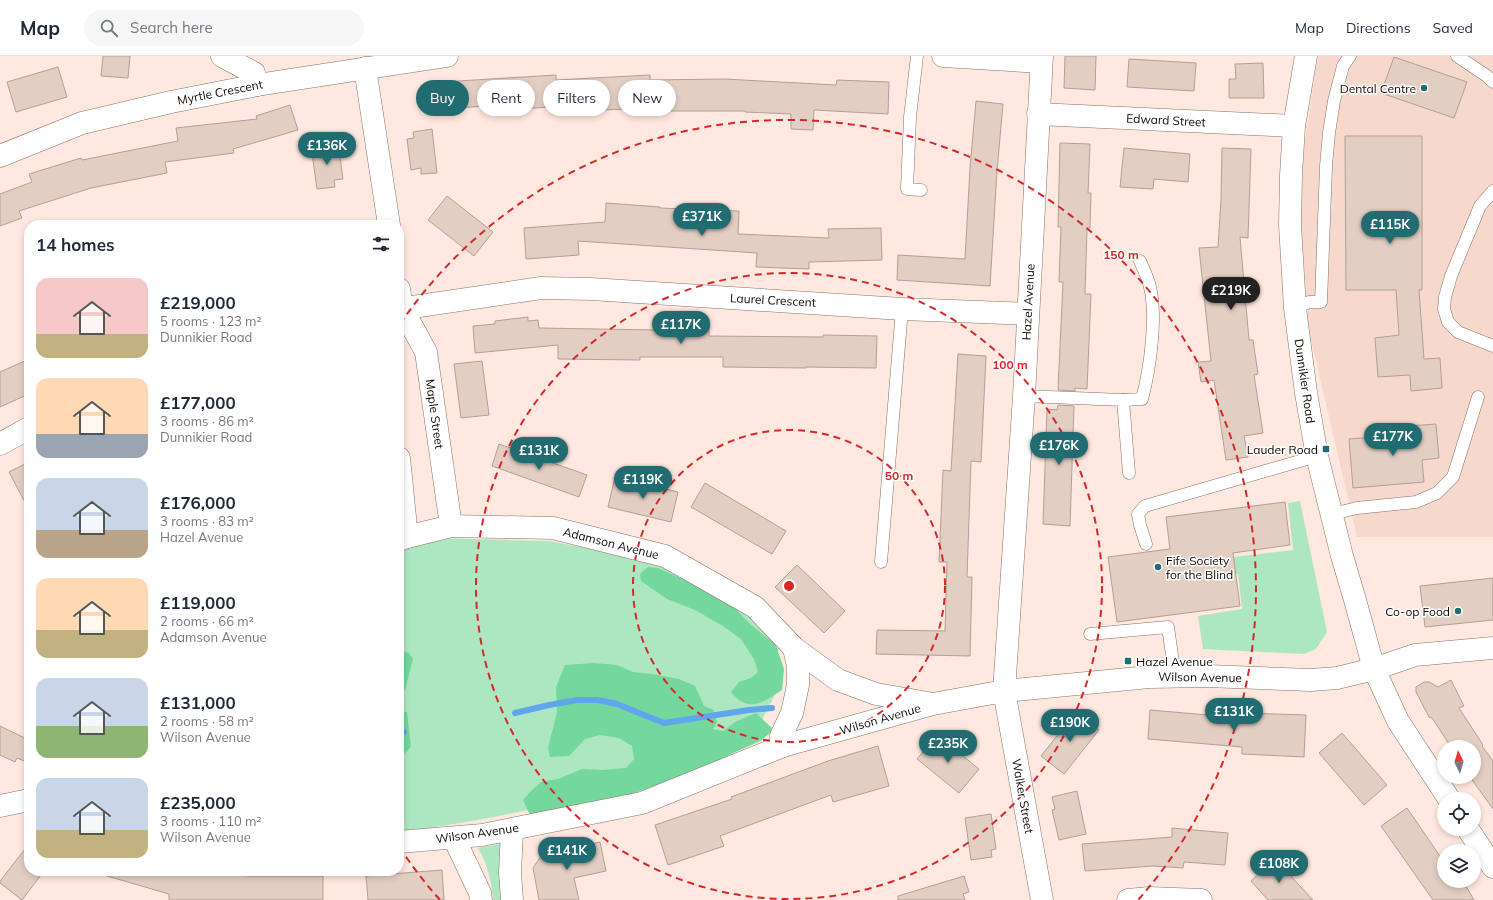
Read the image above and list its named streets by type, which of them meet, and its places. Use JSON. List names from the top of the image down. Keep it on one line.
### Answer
{"streets":{"street":["Myrtle Crescent","Edward Street","Laurel Crescent","Hazel Avenue","Dunnikier Road","Maple Street","Adamson Avenue","Wilson Avenue","Walker Street"]},"crossings":[["Edward Street","Hazel Avenue"],["Edward Street","Dunnikier Road"],["Laurel Crescent","Hazel Avenue"],["Hazel Avenue","Wilson Avenue"],["Hazel Avenue","Walker Street"],["Dunnikier Road","Wilson Avenue"],["Maple Street","Adamson Avenue"],["Adamson Avenue","Wilson Avenue"],["Wilson Avenue","Walker Street"]],"places":{"other":["Dental Centre","Fife Society for the Blind","Co-op Food"],"transit":["Lauder Road","Hazel Avenue"]},"north":"top","page":{"header":"Map","search":"Search here","nav":["Map","Directions","Saved"],"chip":["Buy","Rent","Filters","New"],"price":["£136K","£371K","£115K","£219K","£117K","£177K","£176K","£131K","£119K","£131K","£190K","£235K","£141K","£108K"],"heading":"14 homes","list":[{"name":"£219,000","note":"5 rooms · 123 m² · Dunnikier Road"},{"name":"£177,000","note":"3 rooms · 86 m² · Dunnikier Road"},{"name":"£176,000","note":"3 rooms · 83 m² · Hazel Avenue"},{"name":"£119,000","note":"2 rooms · 66 m² · Adamson Avenue"},{"name":"£131,000","note":"2 rooms · 58 m² · Wilson Avenue"},{"name":"£235,000","note":"3 rooms · 110 m² · Wilson Avenue"}]},"rings":["150 m","100 m","50 m"]}
